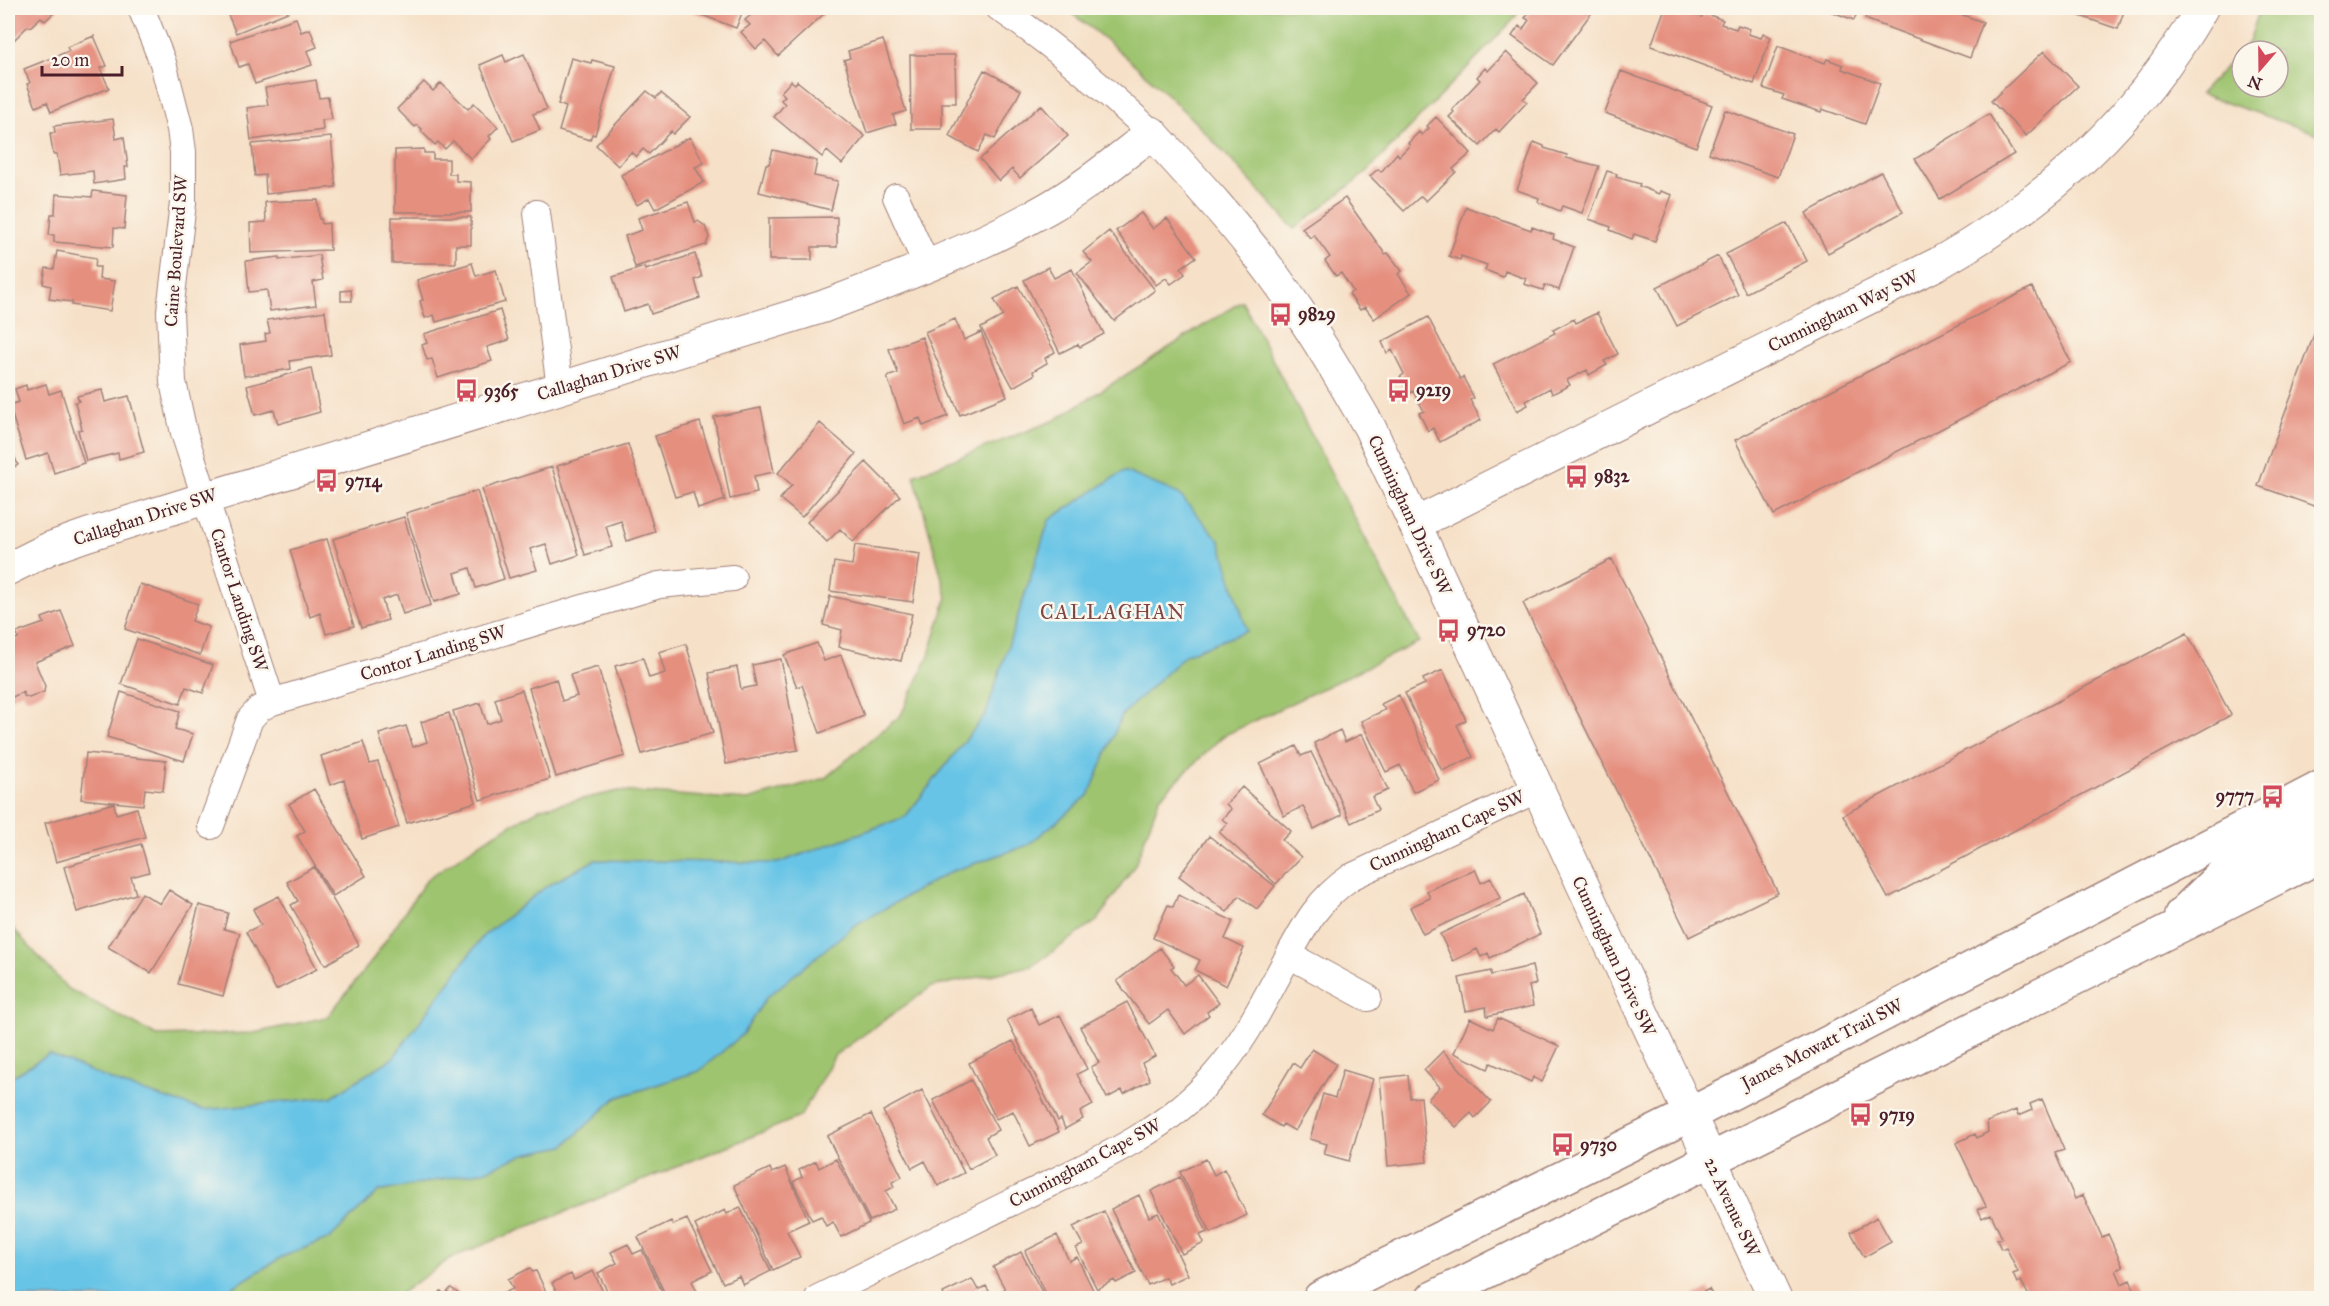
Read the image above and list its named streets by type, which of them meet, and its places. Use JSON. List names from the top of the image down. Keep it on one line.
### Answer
{"streets":{"main road":["James Mowatt Trail SW"],"street":["Caine Boulevard SW","Cunningham Way SW","Callaghan Drive SW","Cunningham Drive SW","Cantor Landing SW","Contor Landing SW","Cunningham Cape SW","22 Avenue SW"]},"crossings":[["Caine Boulevard SW","Callaghan Drive SW"],["Caine Boulevard SW","Cantor Landing SW"],["Cunningham Way SW","Cunningham Drive SW"],["Callaghan Drive SW","Cunningham Drive SW"],["Callaghan Drive SW","Cantor Landing SW"],["Cunningham Drive SW","Cunningham Cape SW"],["Cunningham Drive SW","James Mowatt Trail SW"],["Cunningham Drive SW","22 Avenue SW"],["Cantor Landing SW","Contor Landing SW"],["James Mowatt Trail SW","22 Avenue SW"]],"districts":["CALLAGHAN"],"places":{"bus stop":["9829","9219","9365","9832","9714","9720","9777","9719","9730"]},"scale_bar":"20 m","north":"bottom"}
